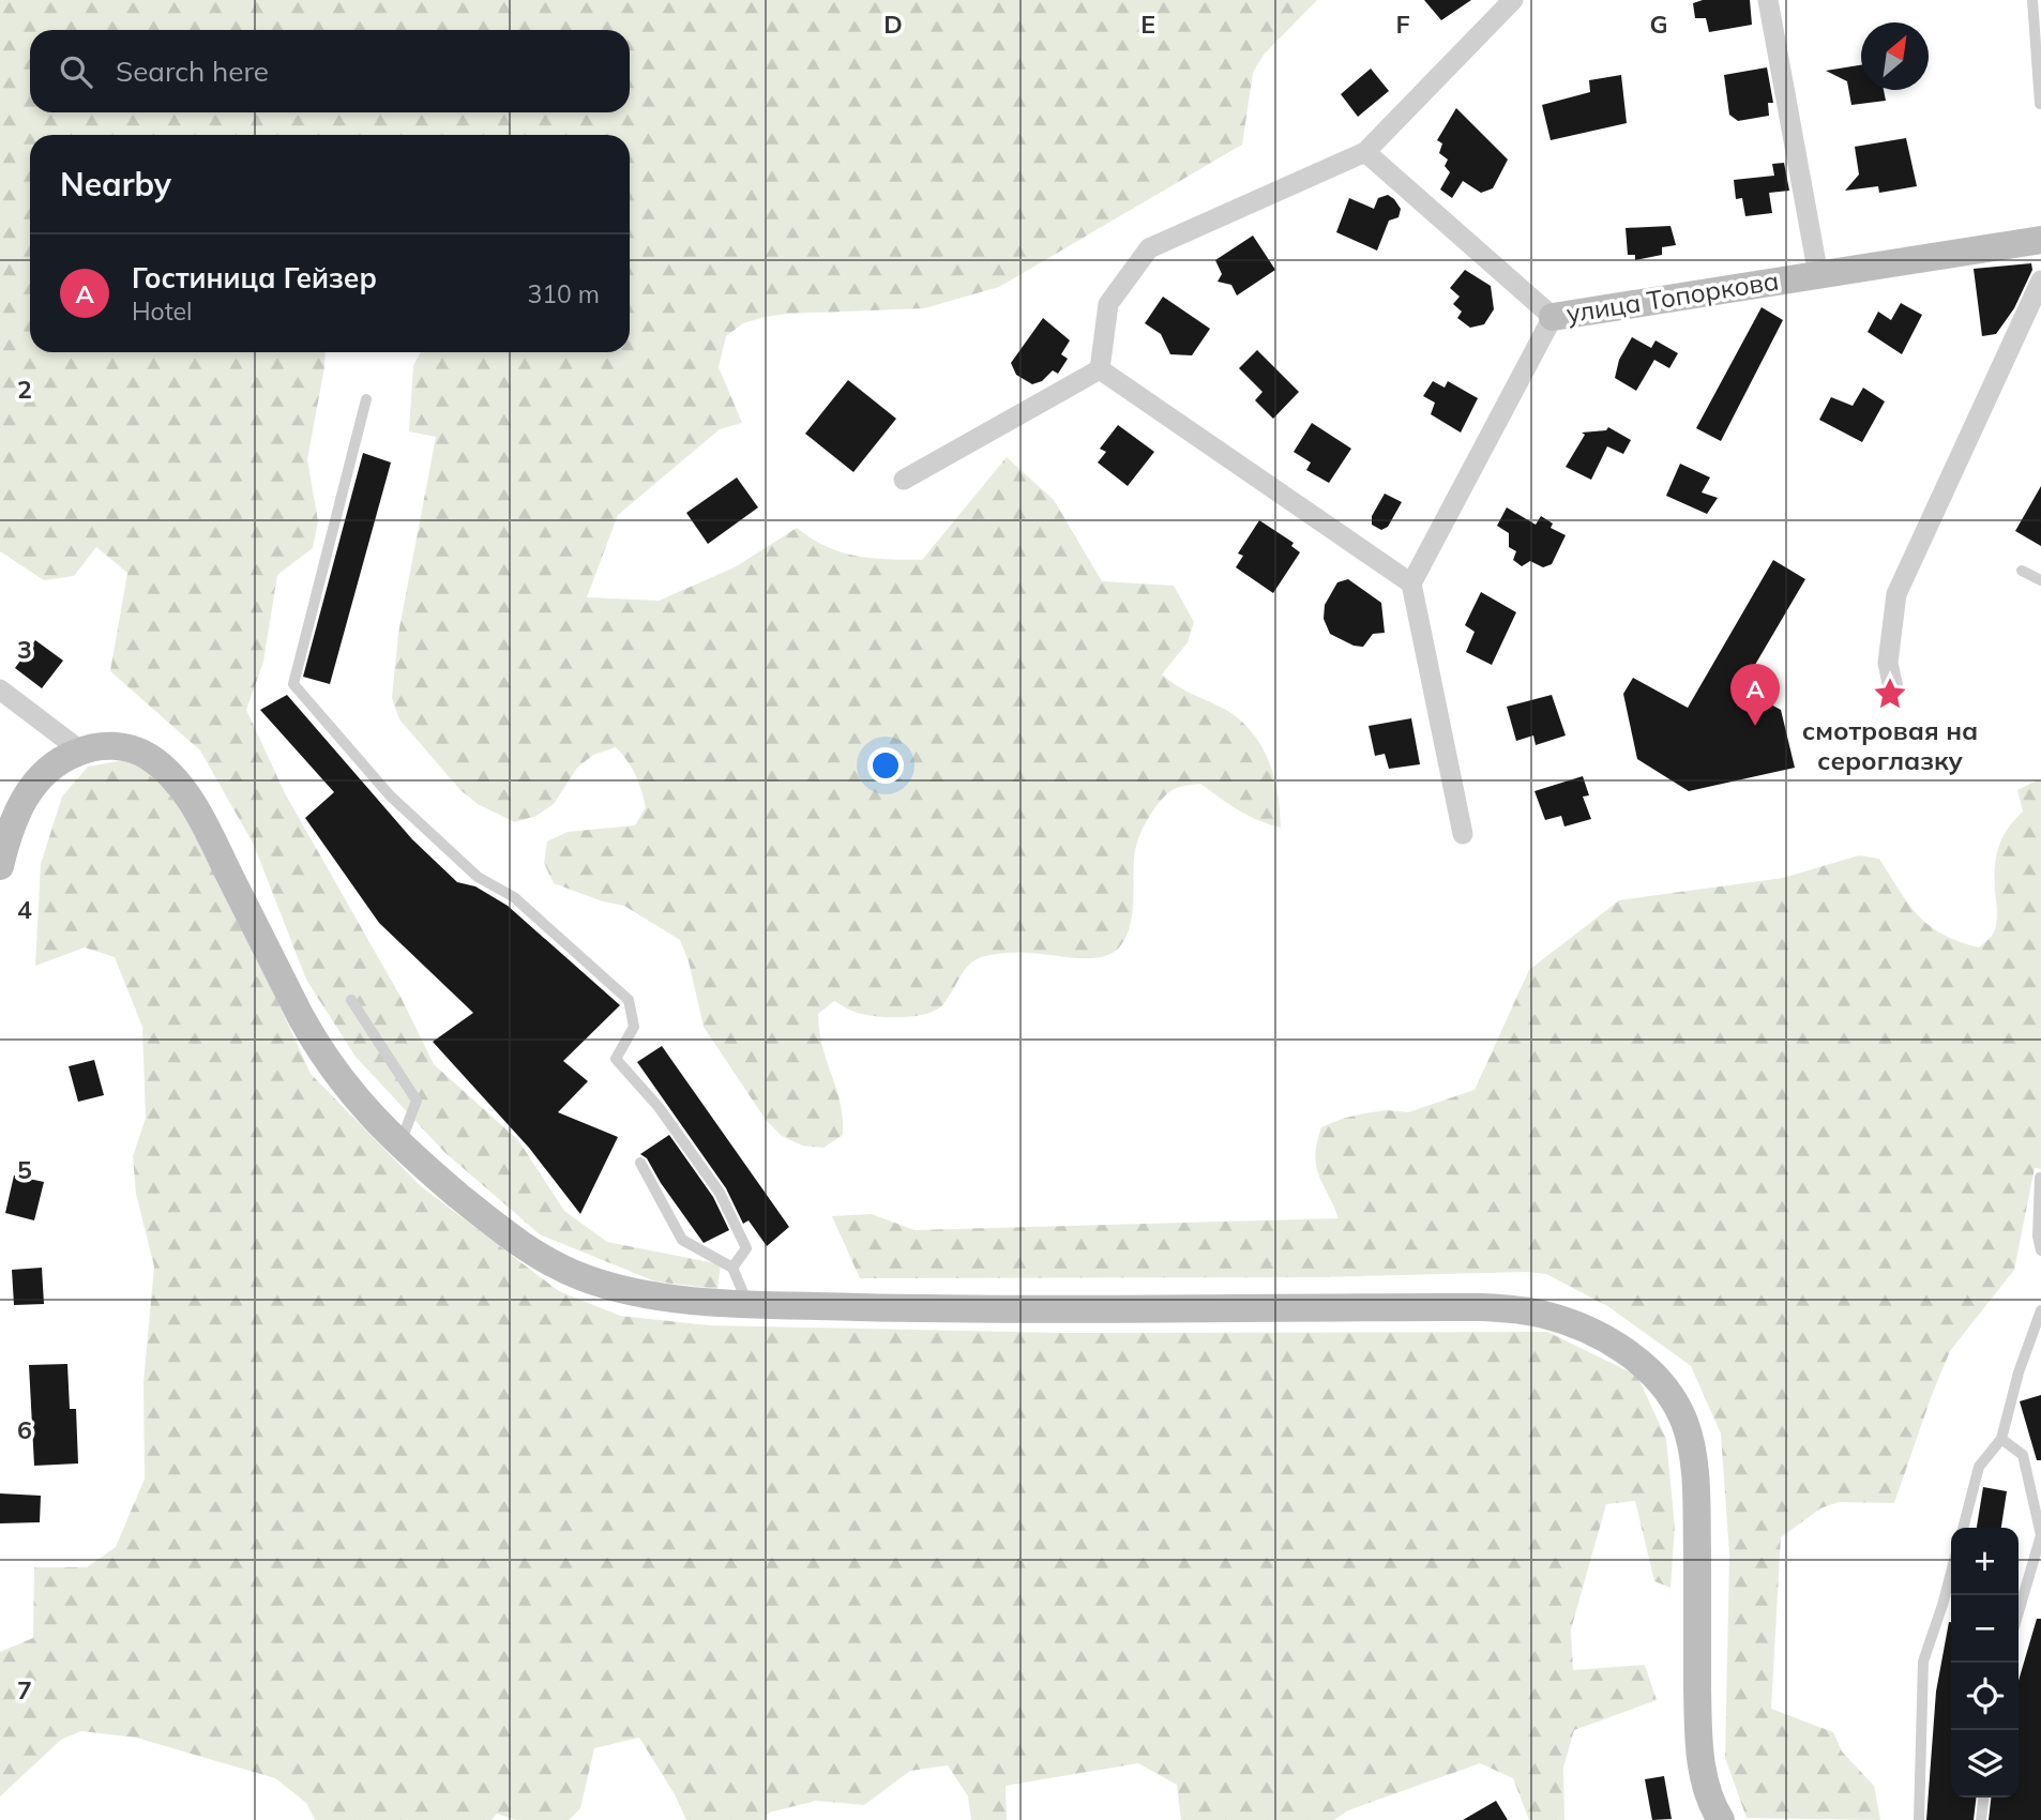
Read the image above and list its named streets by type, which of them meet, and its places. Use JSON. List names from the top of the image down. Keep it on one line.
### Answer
{"streets":{"main road":["улица Топоркова"]},"places":{"place":["смотровая на сероглазку"]},"north":"top right","page":{"search":"Search here","heading":"Nearby","list":[{"mark":"A","name":"Гостиница Гейзер","note":"Hotel","value":"310 m"}],"pins":"A","map_buttons":["+","−"]},"grid":{"columns":["D","E","F","G"],"rows":["2","3","4","5","6","7"]}}
